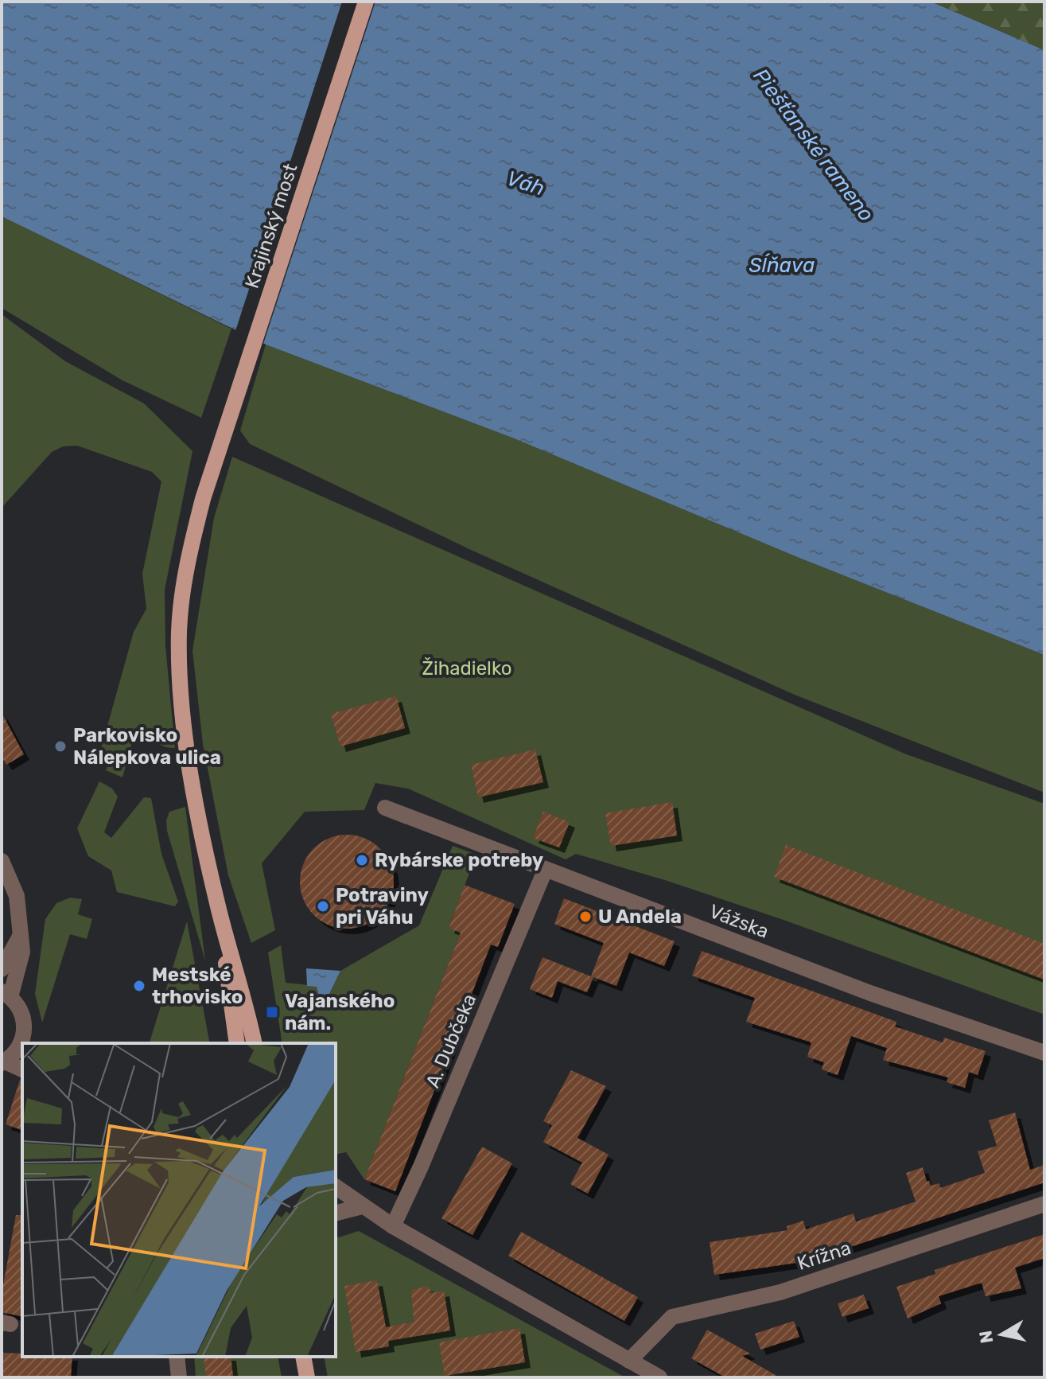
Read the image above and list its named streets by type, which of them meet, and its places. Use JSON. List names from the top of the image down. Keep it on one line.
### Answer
{"streets":{"main road":["Krajinský most"],"street":["Vážska","A. Dubčeka","Krížna"]},"crossings":[["Vážska","A. Dubčeka"]],"water":["Piešťanské rameno","Váh","Sĺňava"],"parks":["Žihadielko"],"places":{"other":["Parkovisko Nálepkova ulica","Rybárske potreby","Potraviny pri Váhu","U Andela","Mestské trhovisko"],"transit":["Vajanského nám."]},"north":"left"}
